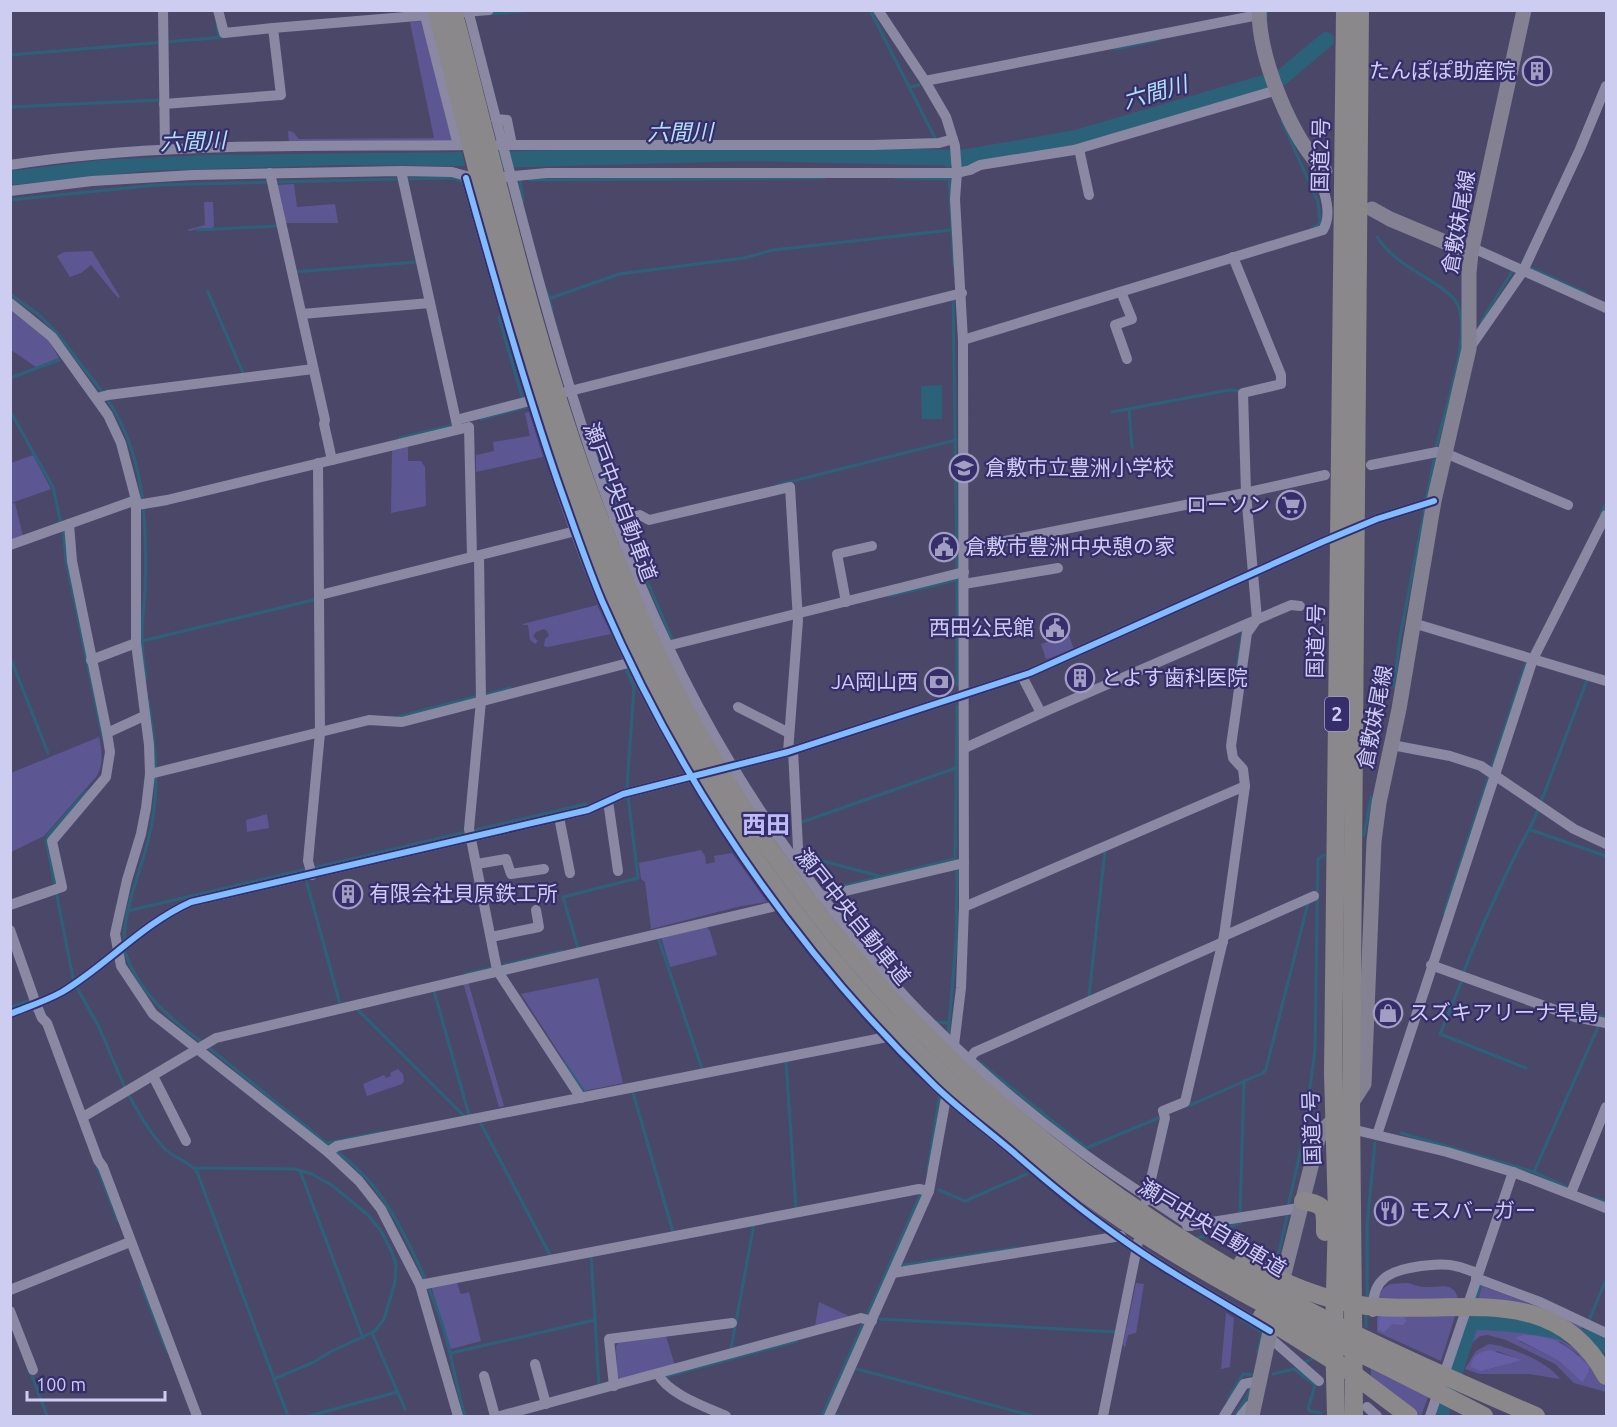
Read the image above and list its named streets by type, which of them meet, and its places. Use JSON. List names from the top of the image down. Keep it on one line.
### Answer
{"streets":{"highway":["国道2号","瀬戸中央自動車道","2"],"main road":["倉敷妹尾線"]},"crossings":[["国道2号","倉敷妹尾線"]],"districts":["西田"],"water":["六間川"],"places":{"building":["たんぽぽ助産院","とよす歯科医院","有限会社貝原鉄工所"],"school or university":["倉敷市立豊洲小学校"],"supermarket":["ローソン"],"public building":["倉敷市豊洲中央憩の家","西田公民館"],"bank":["JA岡山西"],"shop":["スズキアリーナ早島"],"restaurant":["モスバーガー"]},"scale_bar":"100 m"}
